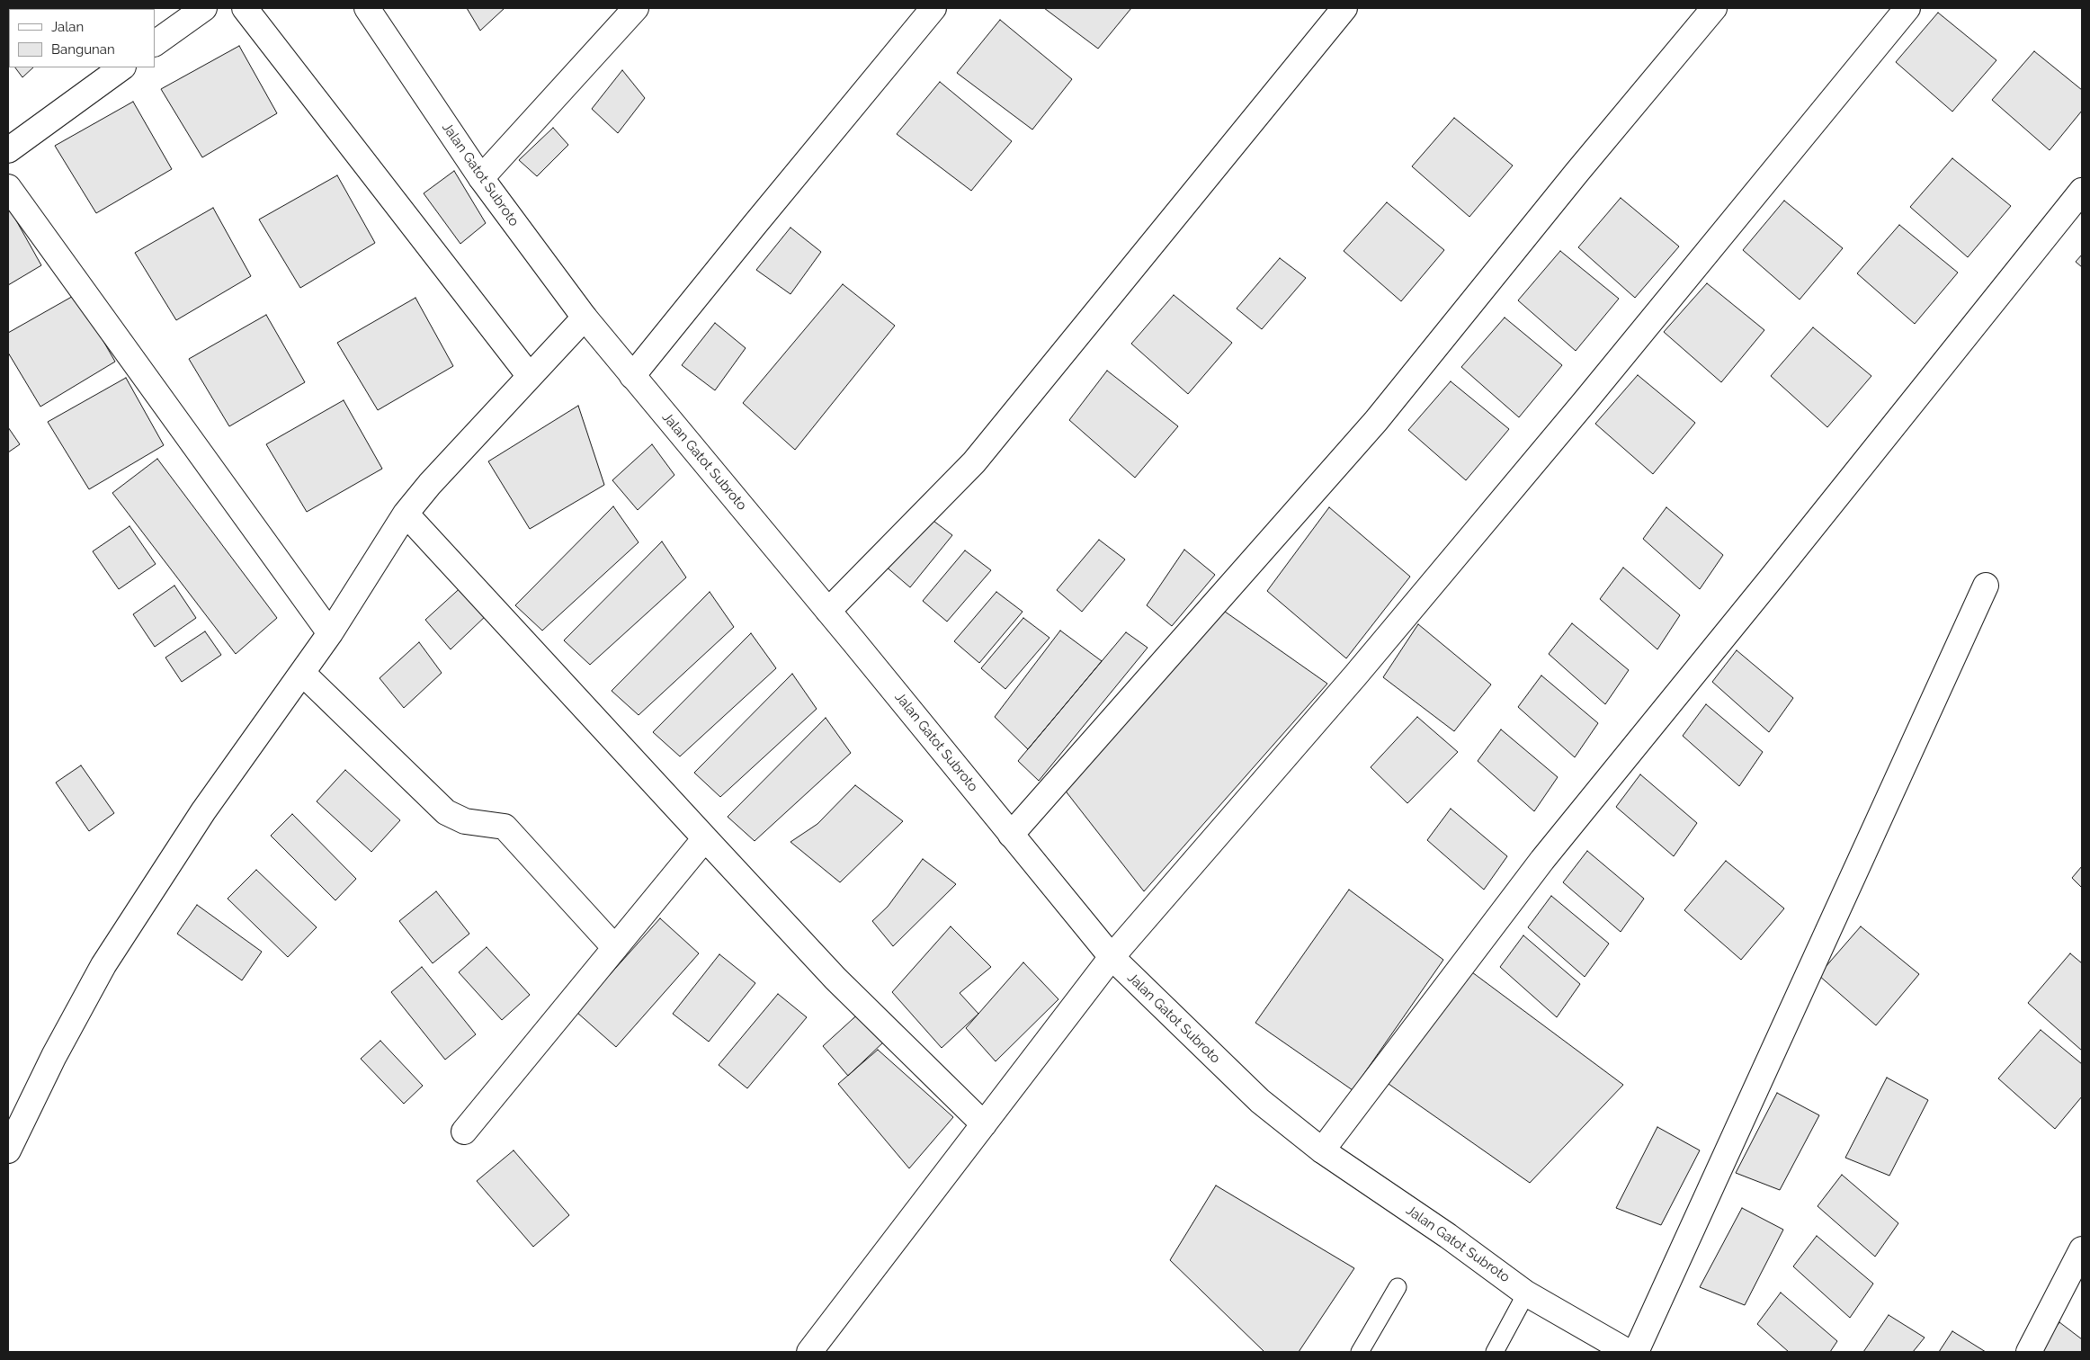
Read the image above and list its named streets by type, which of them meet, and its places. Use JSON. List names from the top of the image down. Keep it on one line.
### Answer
{"streets":{"street":["Jalan Gatot Subroto"]},"legend":["Jalan","Bangunan"]}
